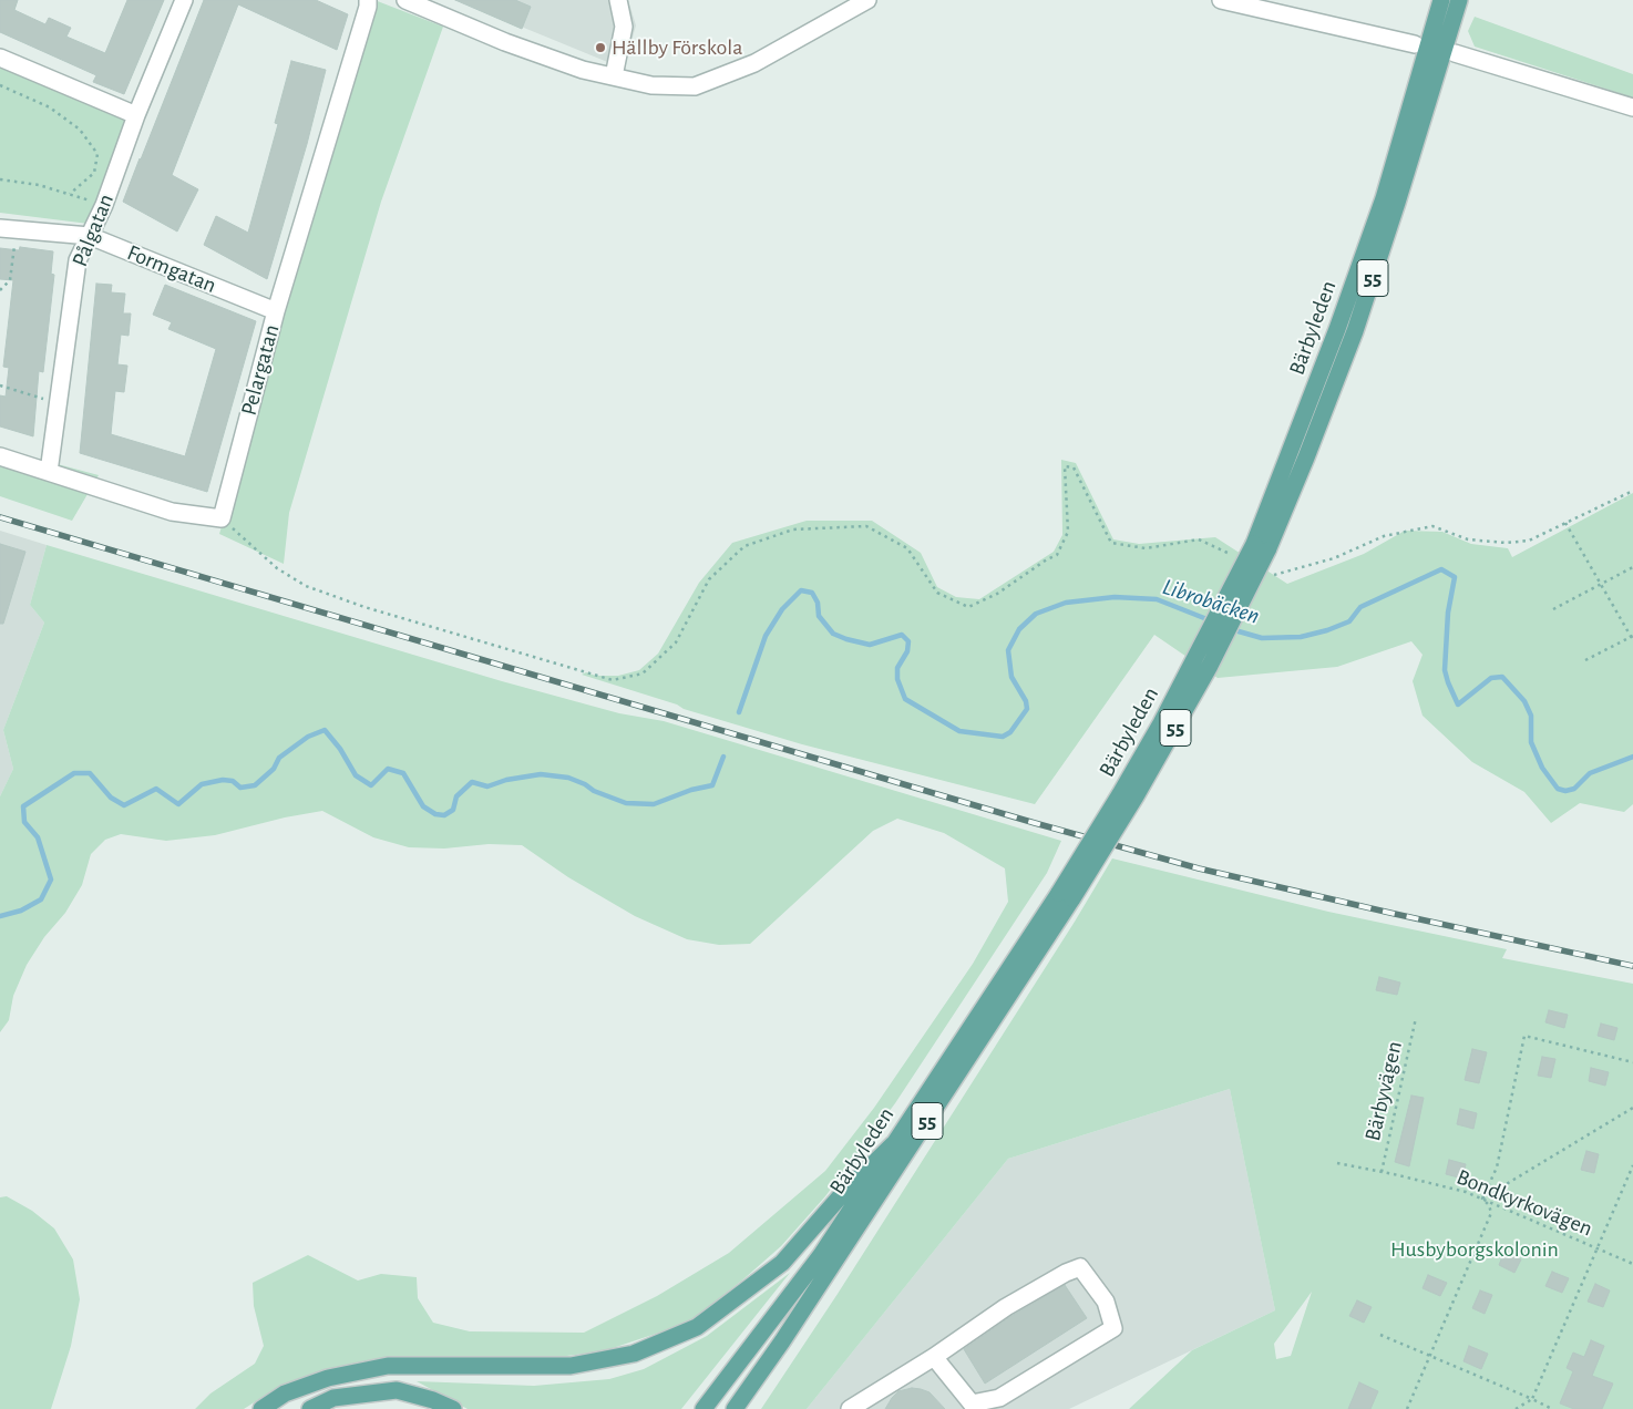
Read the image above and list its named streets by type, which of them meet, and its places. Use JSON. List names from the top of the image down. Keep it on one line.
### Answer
{"streets":{"main road":["55","Bärbyleden"],"street":["Pålgatan","Formgatan","Pelargatan"],"path":["Bärbyvägen","Bondkyrkovägen"]},"crossings":[["Pålgatan","Formgatan"],["Formgatan","Pelargatan"],["Bärbyvägen","Bondkyrkovägen"]],"water":["Librobäcken"],"parks":["Husbyborgskolonin"],"places":["Hällby Förskola"]}
